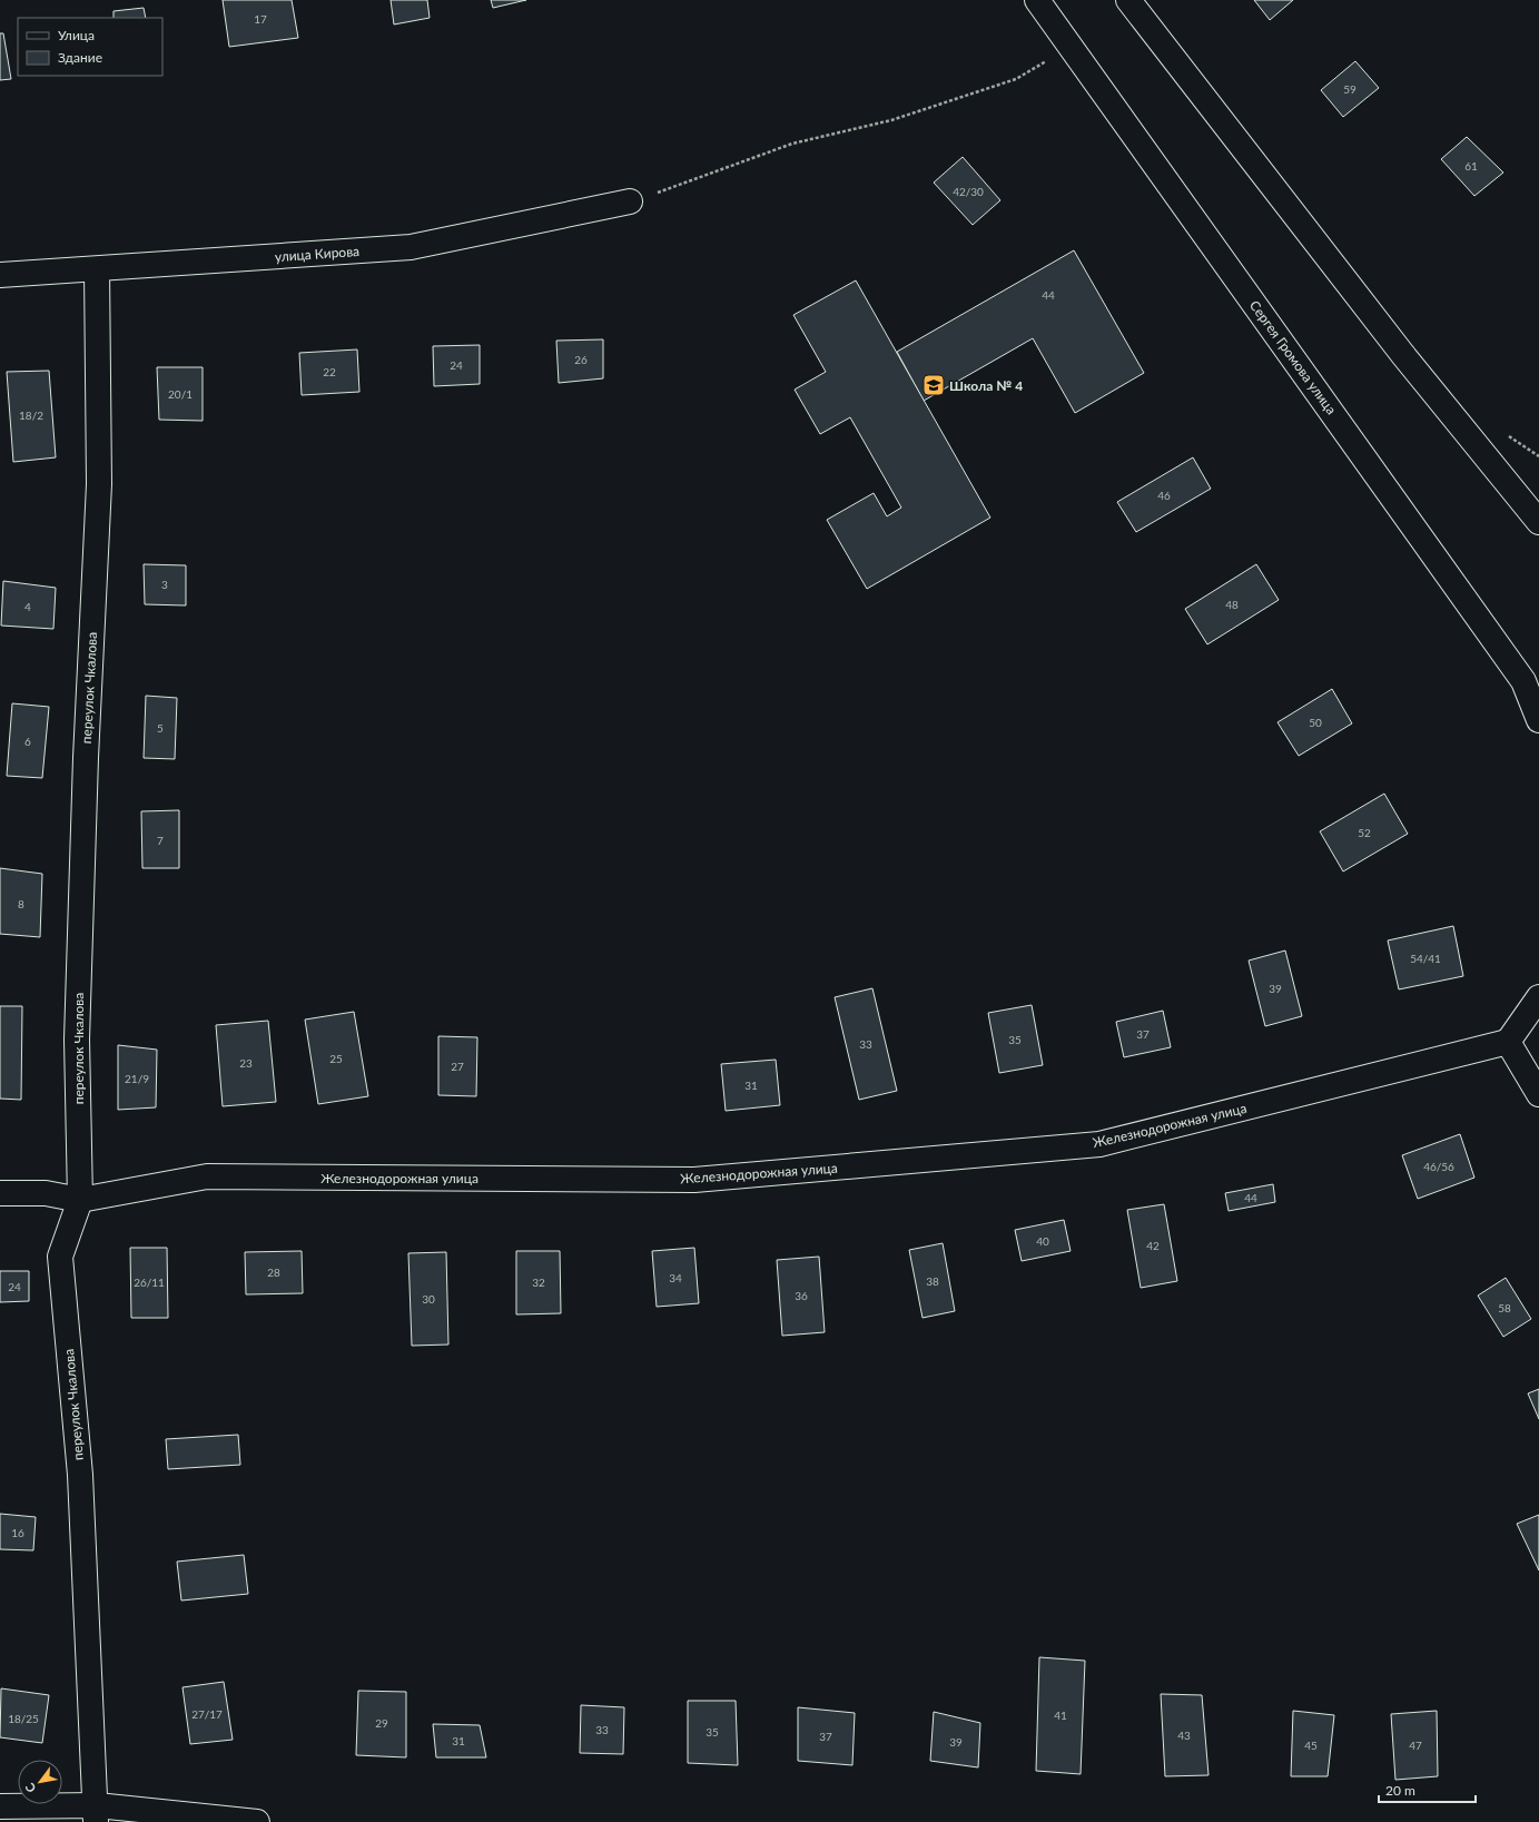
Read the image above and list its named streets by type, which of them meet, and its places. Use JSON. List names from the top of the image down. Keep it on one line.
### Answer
{"streets":{"street":["улица Кирова","Сергея Громова улица","переулок Чкалова","Железнодорожная улица"]},"crossings":[["улица Кирова","переулок Чкалова"],["переулок Чкалова","Железнодорожная улица"]],"places":{"school or university":["Школа № 4"]},"house_numbers":["17","59","61","42/30","44","26","24","22","20/1","18/2","46","3","48","4","50","5","6","52","7","8","54/41","39","37","35","33","25","23","27","21/9","31","46/56","44","40","42","28","34","38","26/11","32","24","36","30","58","16","27/17","41","18/25","29","33","35","43","37","31","39","45","47"],"legend":["Улица","Здание"],"scale_bar":"20 m","north":"bottom left"}
